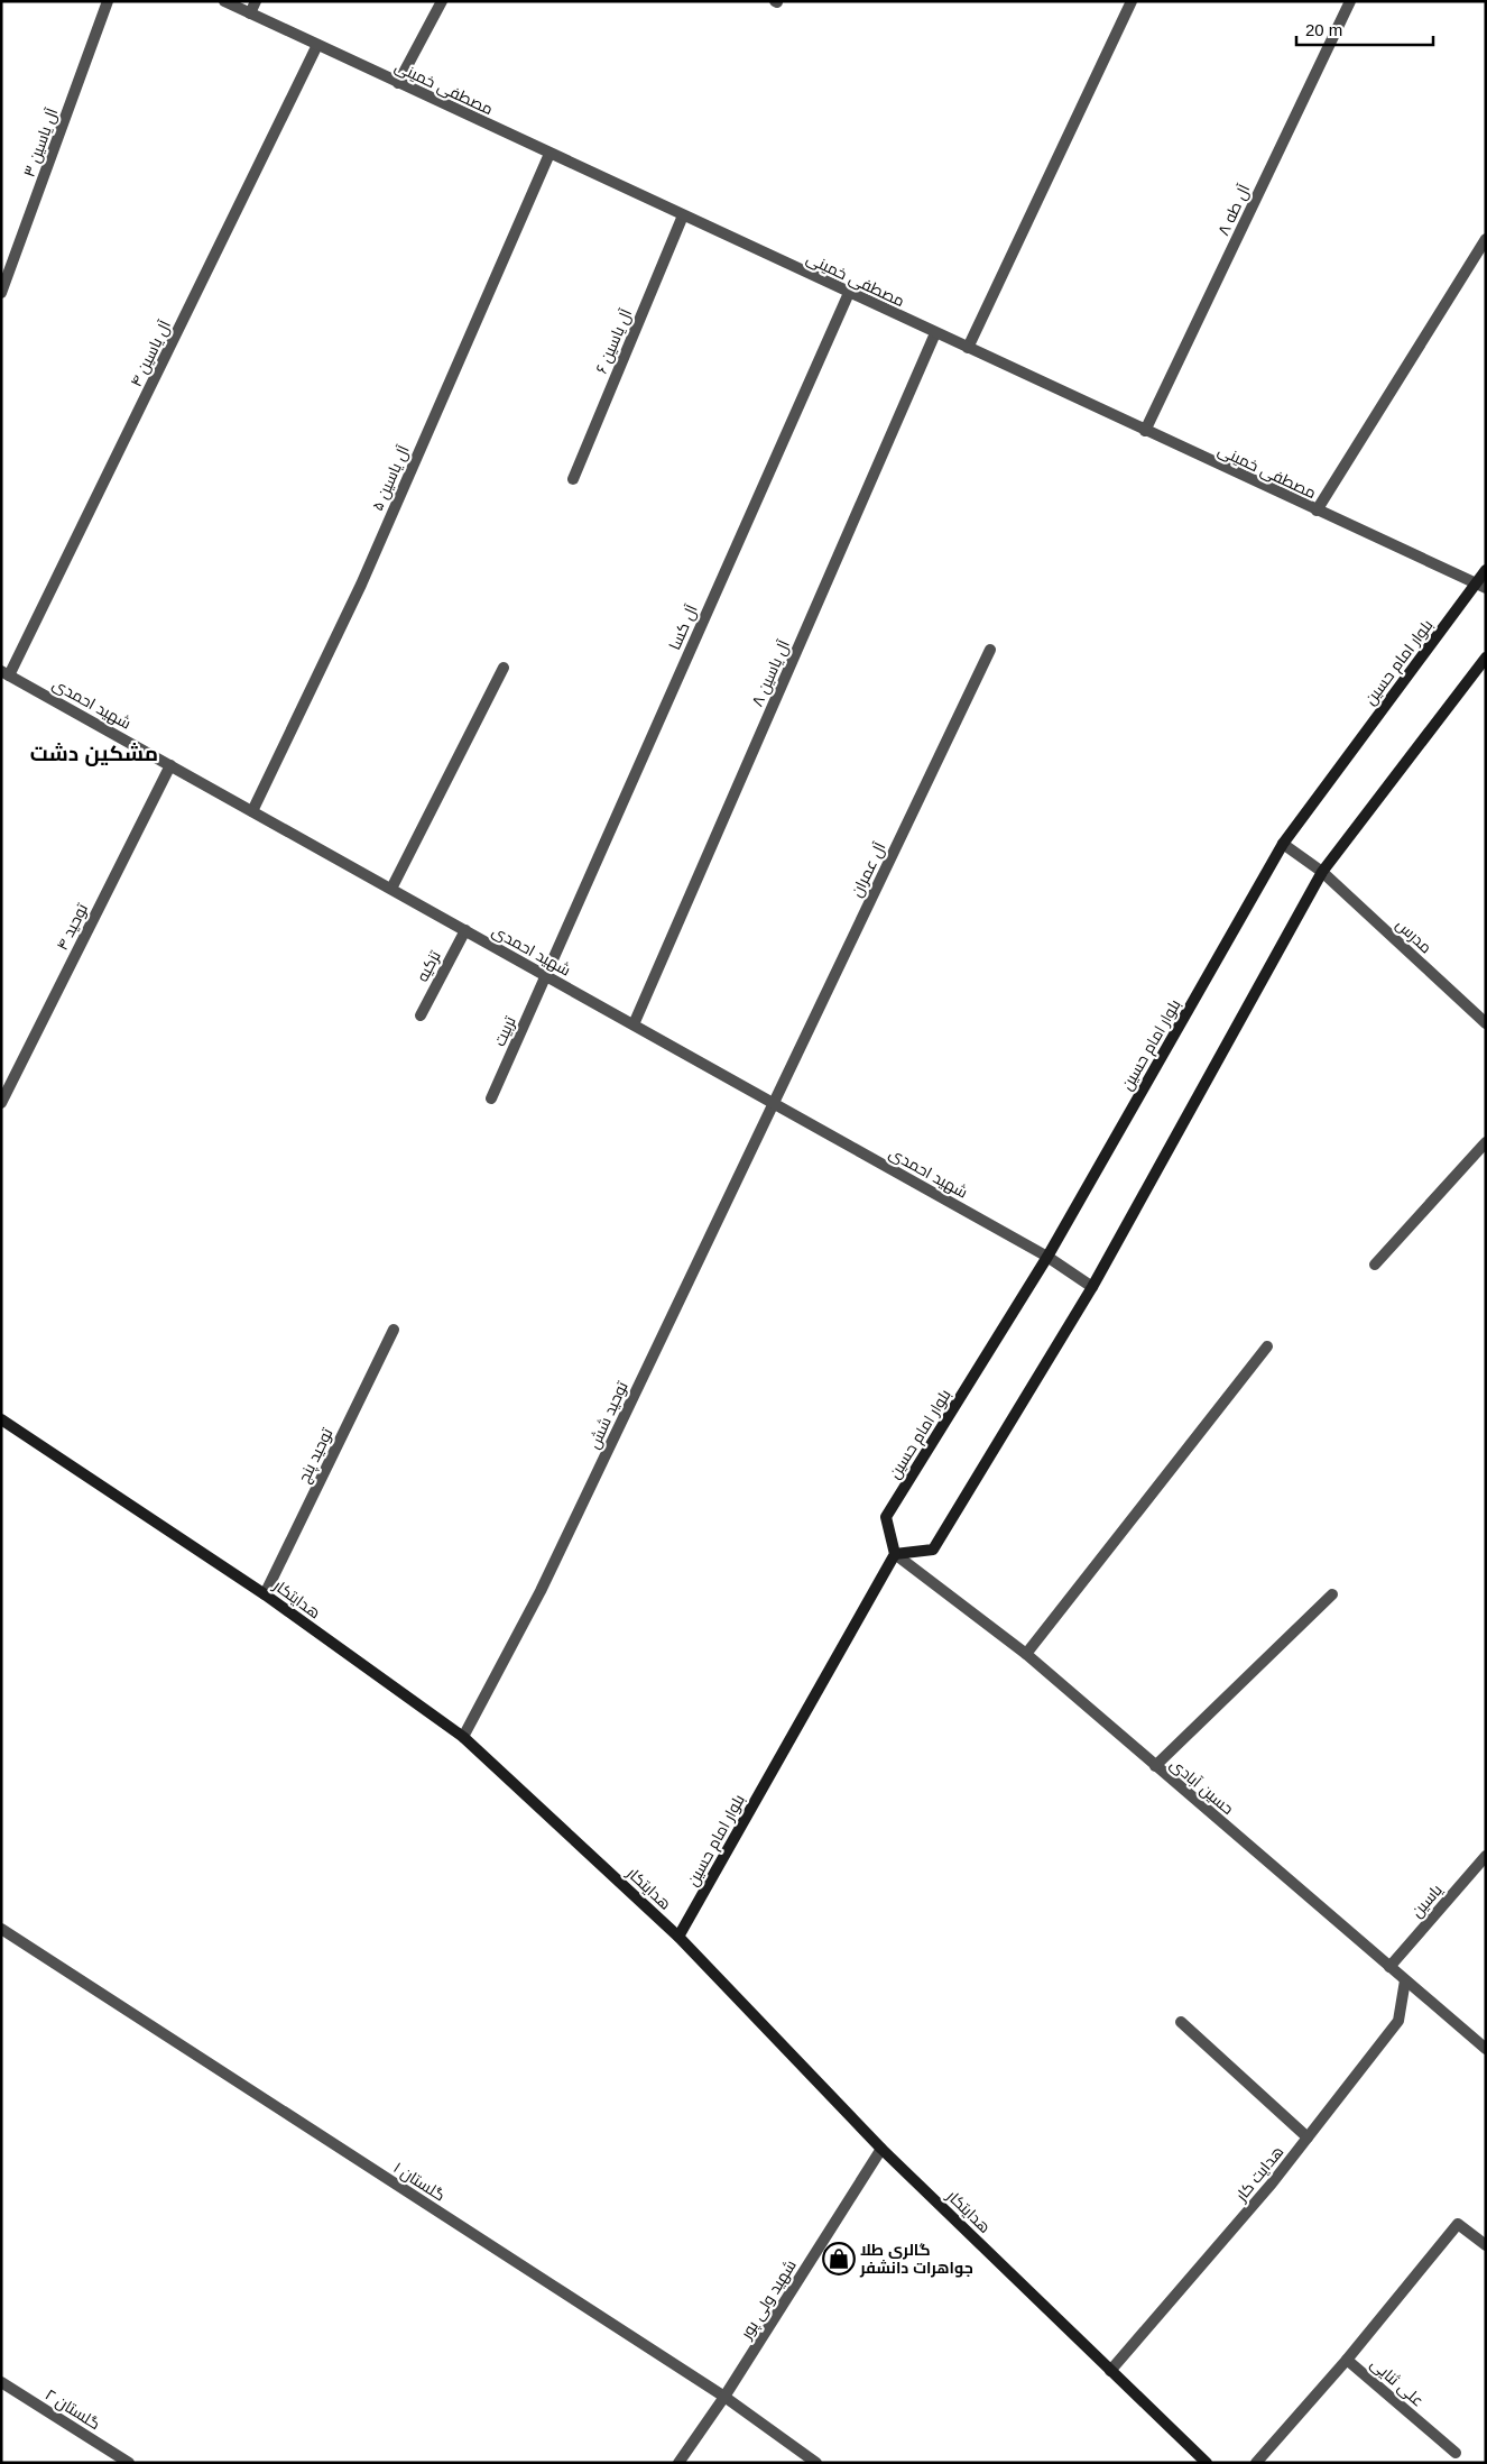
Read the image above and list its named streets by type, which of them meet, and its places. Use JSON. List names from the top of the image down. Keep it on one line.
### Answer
{"streets":{"main road":["بلوار امام حسین","هدایتکار"],"street":["مصطفی خمینی","آل یاسین ۳","آل طه ۸","آل یاسین ۶","آل یاسین ۴","آل یاسین ۵","آل کسا","آل یاسین ۸","شهید احمدی","آل عمران","توحید ۴","مدرس","تزکیه","تربیت","توحید شش","توحید پنج","حسین آبادی","یاسین","هدایت کار","گلستان ۱","شهید ولی پور","علی ثنایی","گلستان ۲"]},"crossings":[["مصطفی خمینی","آل طه ۸"],["مصطفی خمینی","آل یاسین ۶"],["مصطفی خمینی","آل یاسین ۴"],["مصطفی خمینی","آل یاسین ۵"],["مصطفی خمینی","آل کسا"],["مصطفی خمینی","بلوار امام حسین"],["مصطفی خمینی","آل یاسین ۸"],["آل یاسین ۴","شهید احمدی"],["آل یاسین ۵","شهید احمدی"],["آل کسا","شهید احمدی"],["آل کسا","تربیت"],["بلوار امام حسین","شهید احمدی"],["بلوار امام حسین","مدرس"],["بلوار امام حسین","هدایتکار"],["بلوار امام حسین","حسین آبادی"],["آل یاسین ۸","شهید احمدی"],["شهید احمدی","آل عمران"],["شهید احمدی","توحید ۴"],["شهید احمدی","تزکیه"],["شهید احمدی","تربیت"],["شهید احمدی","توحید شش"],["آل عمران","توحید شش"],["توحید شش","هدایتکار"],["توحید پنج","هدایتکار"],["هدایتکار","هدایت کار"],["هدایتکار","شهید ولی پور"],["حسین آبادی","یاسین"],["حسین آبادی","هدایت کار"],["گلستان ۱","شهید ولی پور"]],"districts":["مشکین دشت"],"places":{"shop":["گالری طلا جواهرات دانشفر"]},"scale_bar":"20 m"}
